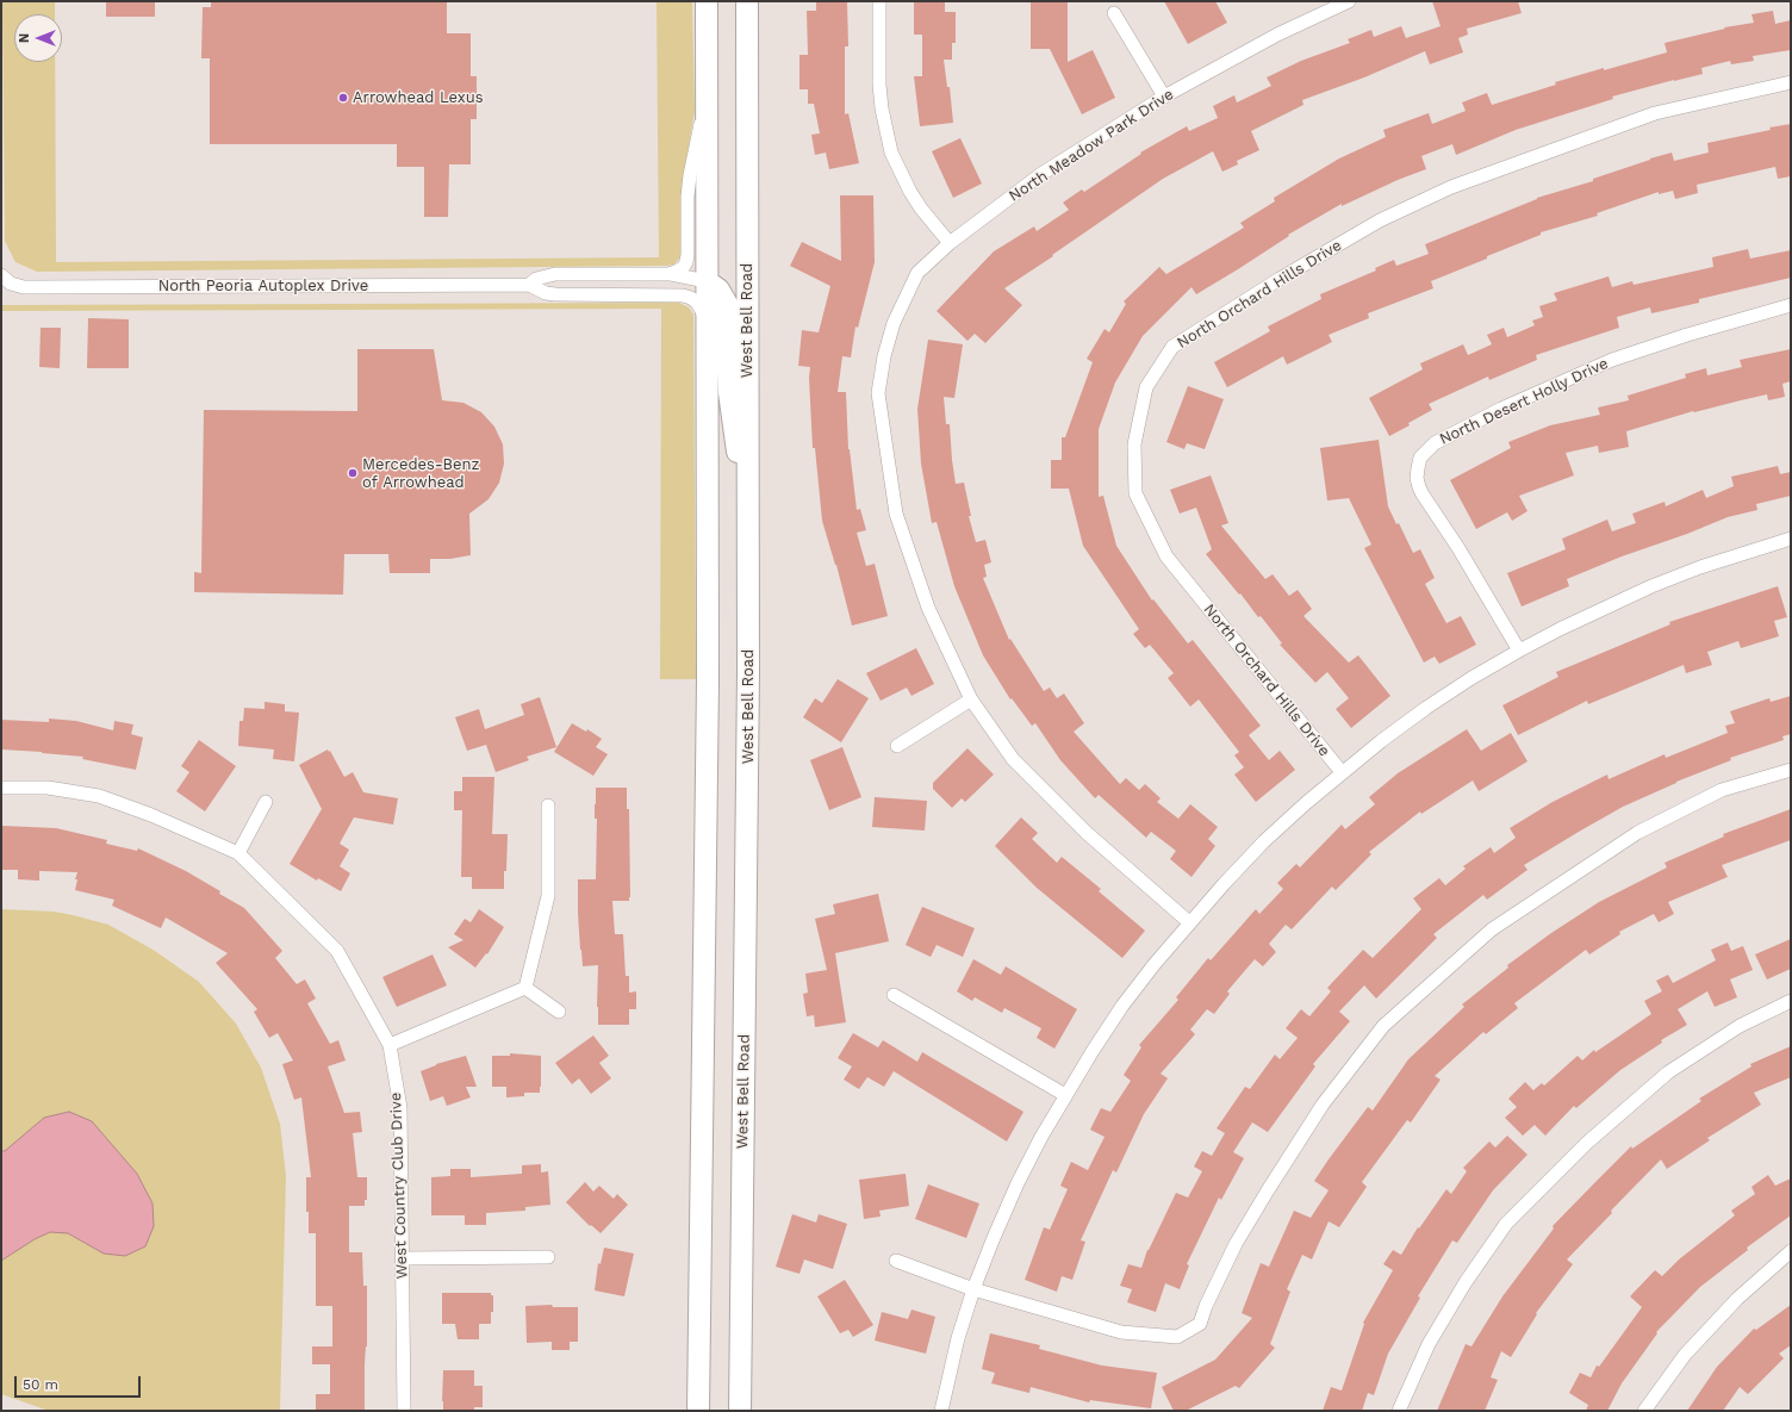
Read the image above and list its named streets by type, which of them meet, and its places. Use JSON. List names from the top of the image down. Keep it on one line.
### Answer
{"streets":{"main road":["West Bell Road"],"street":["North Meadow Park Drive","North Peoria Autoplex Drive","North Orchard Hills Drive","North Desert Holly Drive","West Country Club Drive"]},"places":["Arrowhead Lexus","Mercedes-Benz of Arrowhead"],"scale_bar":"50 m","north":"left"}
